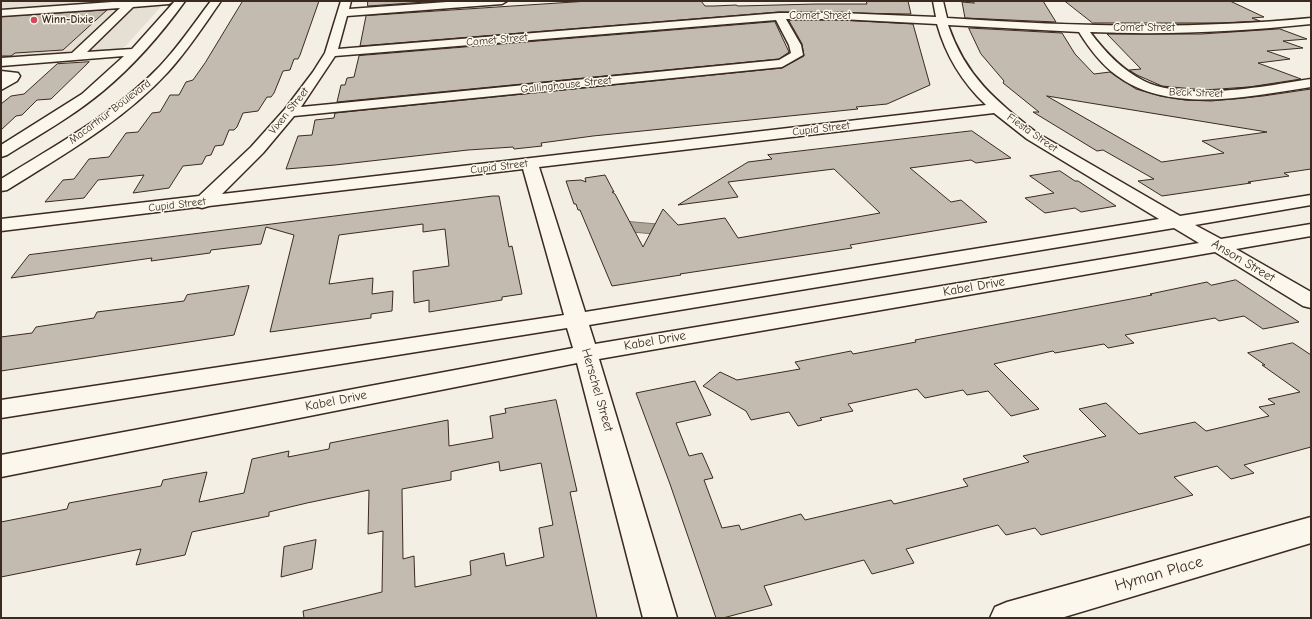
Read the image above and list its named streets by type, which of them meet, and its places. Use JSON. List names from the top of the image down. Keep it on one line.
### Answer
{"streets":{"street":["Comet Street","Gallinghouse Street","Beck Street","Vixen Street","Macarthur Boulevard","Cupid Street","Fiesta Street","Anson Street","Kabel Drive","Herschel Street","Hyman Place"]},"crossings":[["Comet Street","Gallinghouse Street"],["Comet Street","Beck Street"],["Comet Street","Vixen Street"],["Comet Street","Fiesta Street"],["Gallinghouse Street","Vixen Street"],["Vixen Street","Cupid Street"],["Cupid Street","Fiesta Street"],["Cupid Street","Herschel Street"],["Fiesta Street","Anson Street"],["Anson Street","Kabel Drive"],["Kabel Drive","Herschel Street"]],"places":["Winn-Dixie"]}
